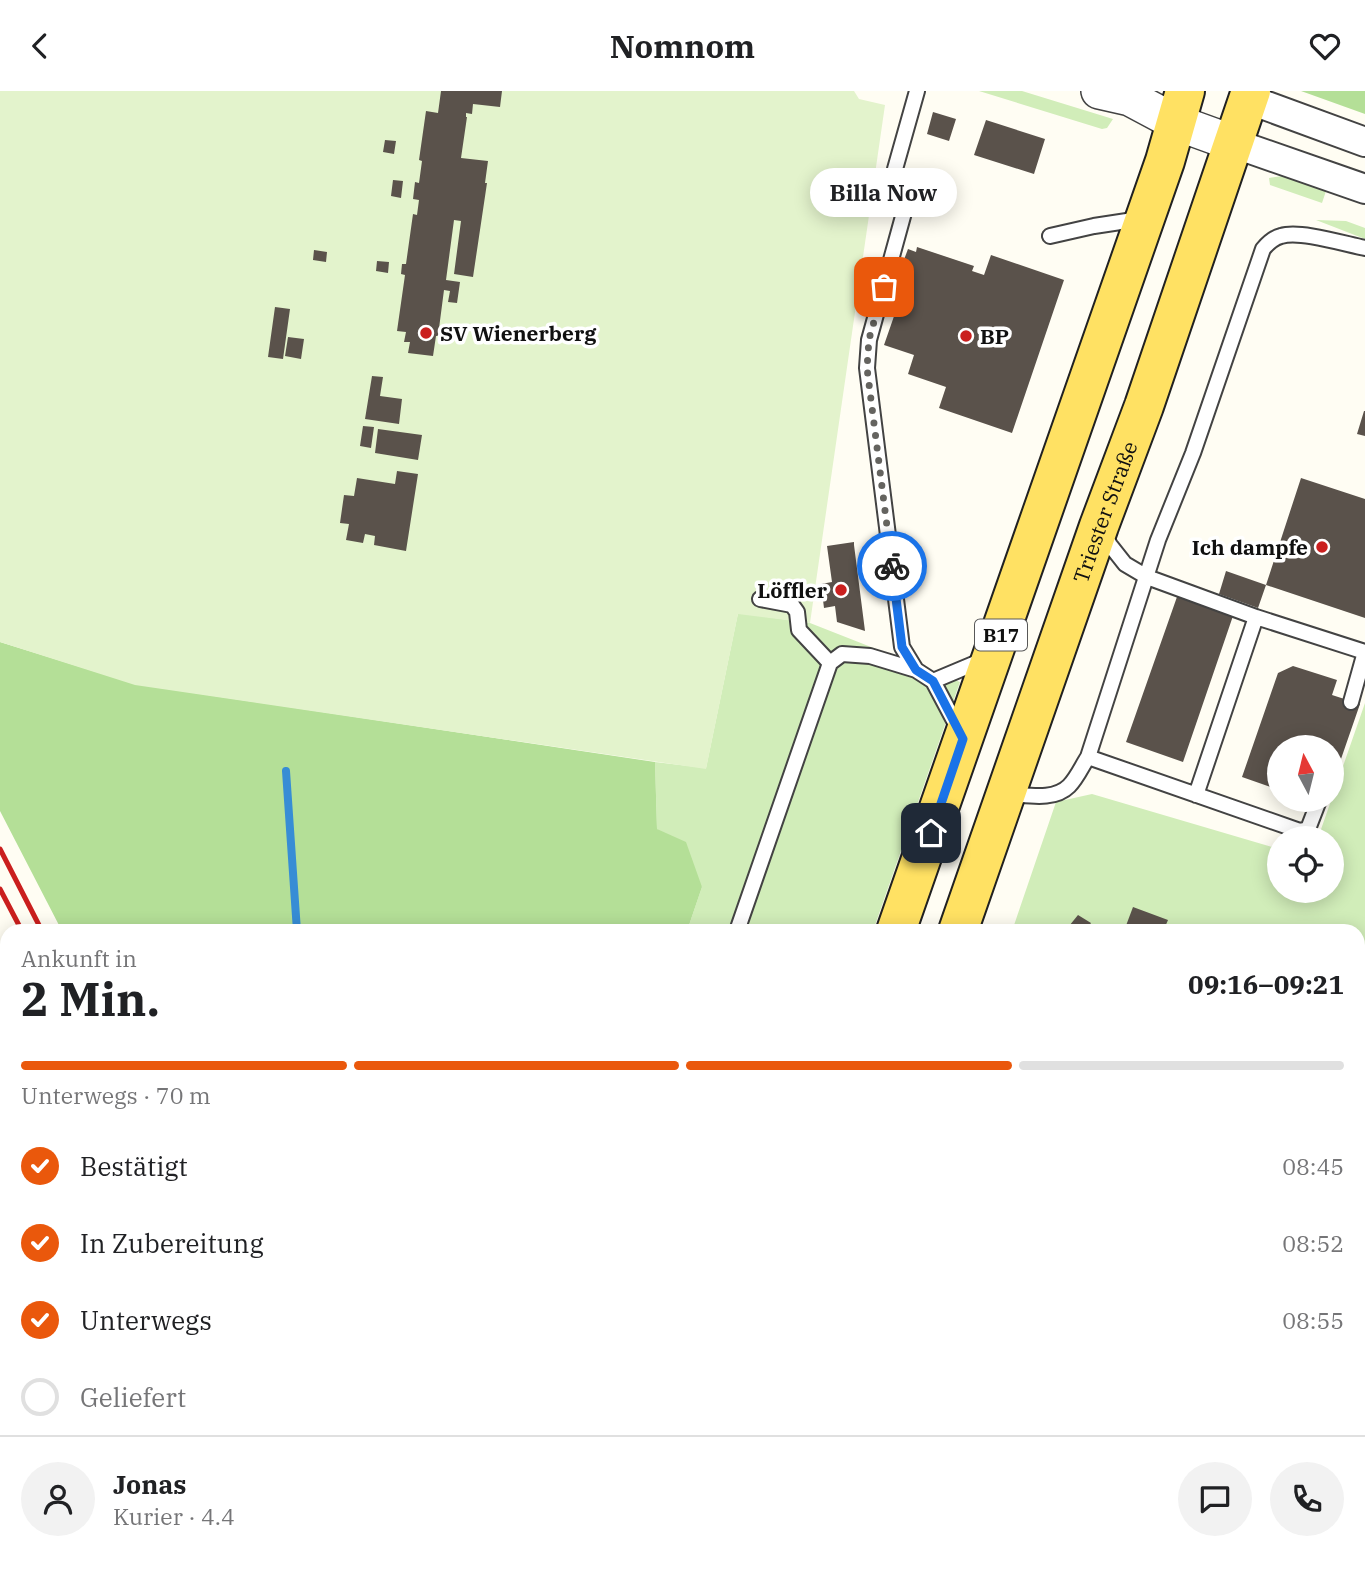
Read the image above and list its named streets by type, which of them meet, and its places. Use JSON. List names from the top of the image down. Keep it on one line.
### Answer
{"streets":{"main road":["Triester Straße","B17"]},"places":["Billa Now","SV Wienerberg","BP","Ich dampfe","Löffler"],"north":"top","page":{"header":"Nomnom","bubble":"Billa Now","heading":["2 Min.","Ankunft in","09:16–09:21"],"panel":["Jonas","Kurier · 4.4"],"bar":"Unterwegs · 70 m","list":[["Bestätigt","08:45"],["In Zubereitung","08:52"],["Unterwegs","08:55"],"Geliefert"]}}
